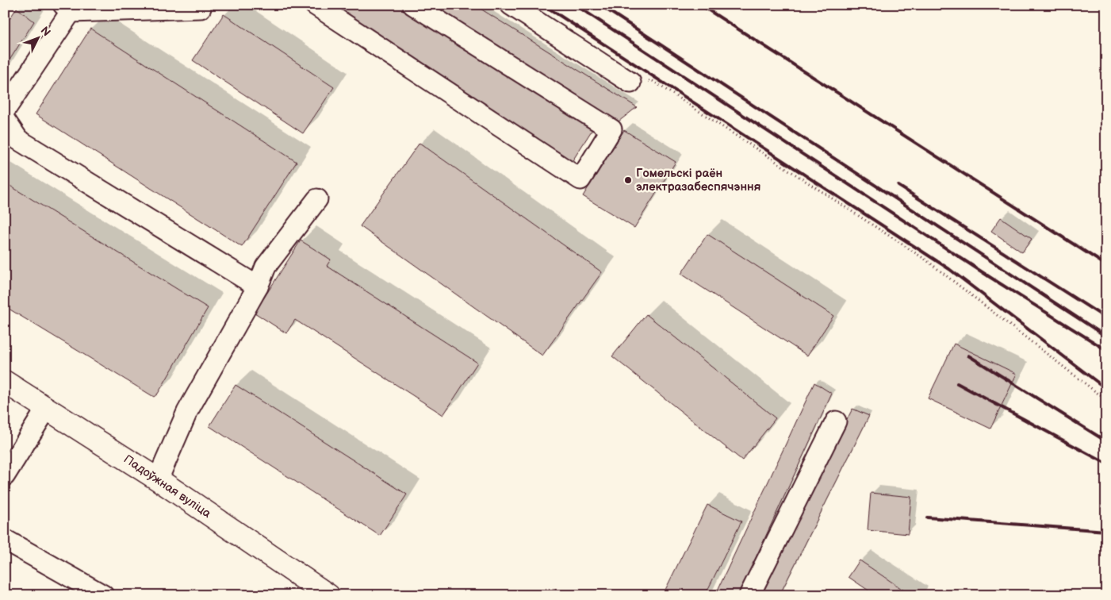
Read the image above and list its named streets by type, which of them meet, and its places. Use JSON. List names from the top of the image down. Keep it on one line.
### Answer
{"streets":{"main road":["Падоўжная вуліца"]},"places":["Гомельскі раён электразабеспячэння"],"north":"top right"}
